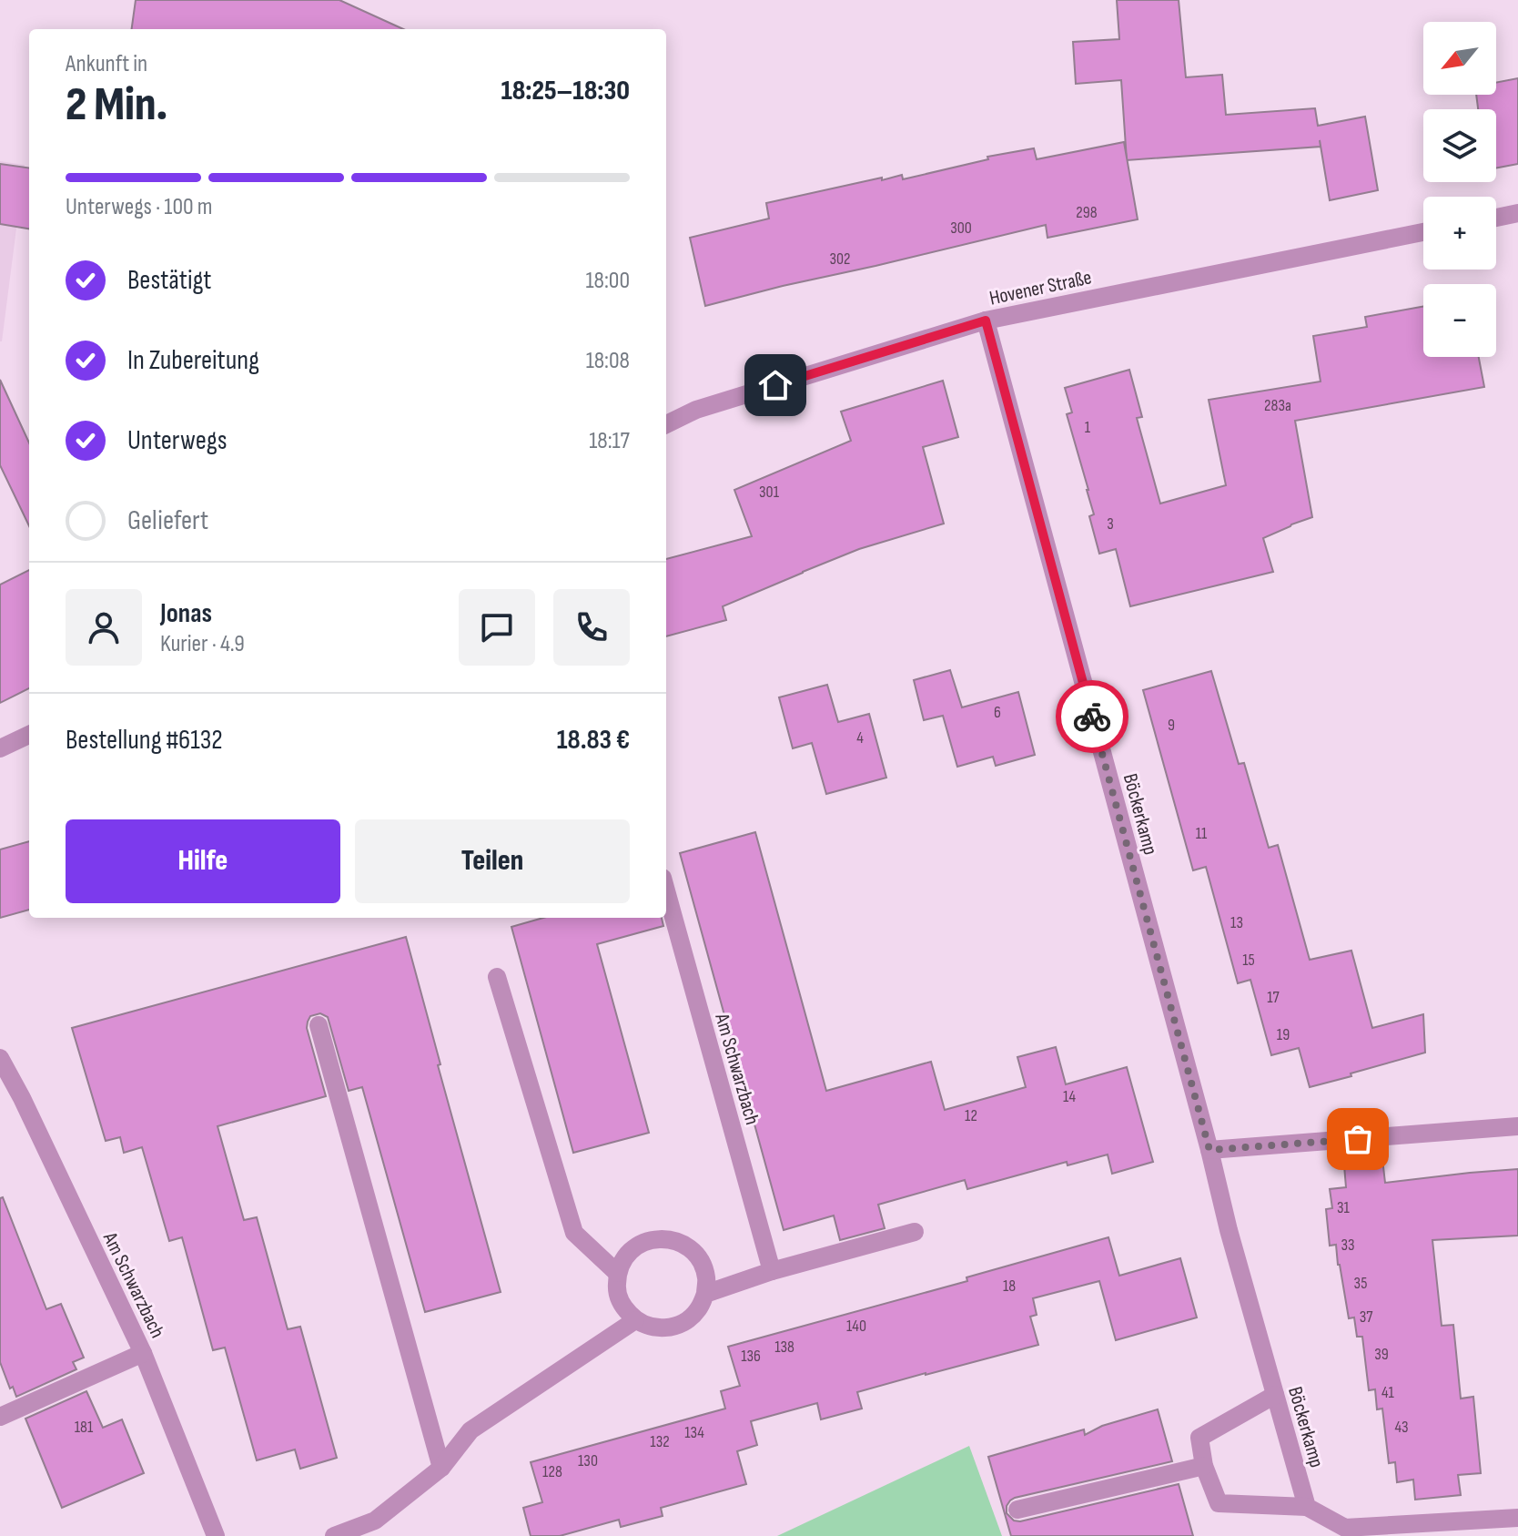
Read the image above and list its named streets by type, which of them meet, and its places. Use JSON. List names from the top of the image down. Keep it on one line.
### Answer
{"streets":{"street":["Hovener Straße","Böckerkamp","Am Schwarzbach"]},"crossings":[["Hovener Straße","Böckerkamp"]],"house_numbers":["298","300","302","283a","1","301","3","6","9","4","11","13","15","17","19","14","12","31","33","35","18","37","140","138","39","136","41","181","43","134","132","130","128"],"north":"bottom left","page":{"map_buttons":["+","−"],"heading":["2 Min.","Ankunft in","18:25–18:30"],"panel":["Jonas","Kurier · 4.9","Bestellung #6132","18.83 €"],"bar":"Unterwegs · 100 m","list":[["Bestätigt","18:00"],["In Zubereitung","18:08"],["Unterwegs","18:17"],"Geliefert"],"buttons":["Hilfe","Teilen"]}}
